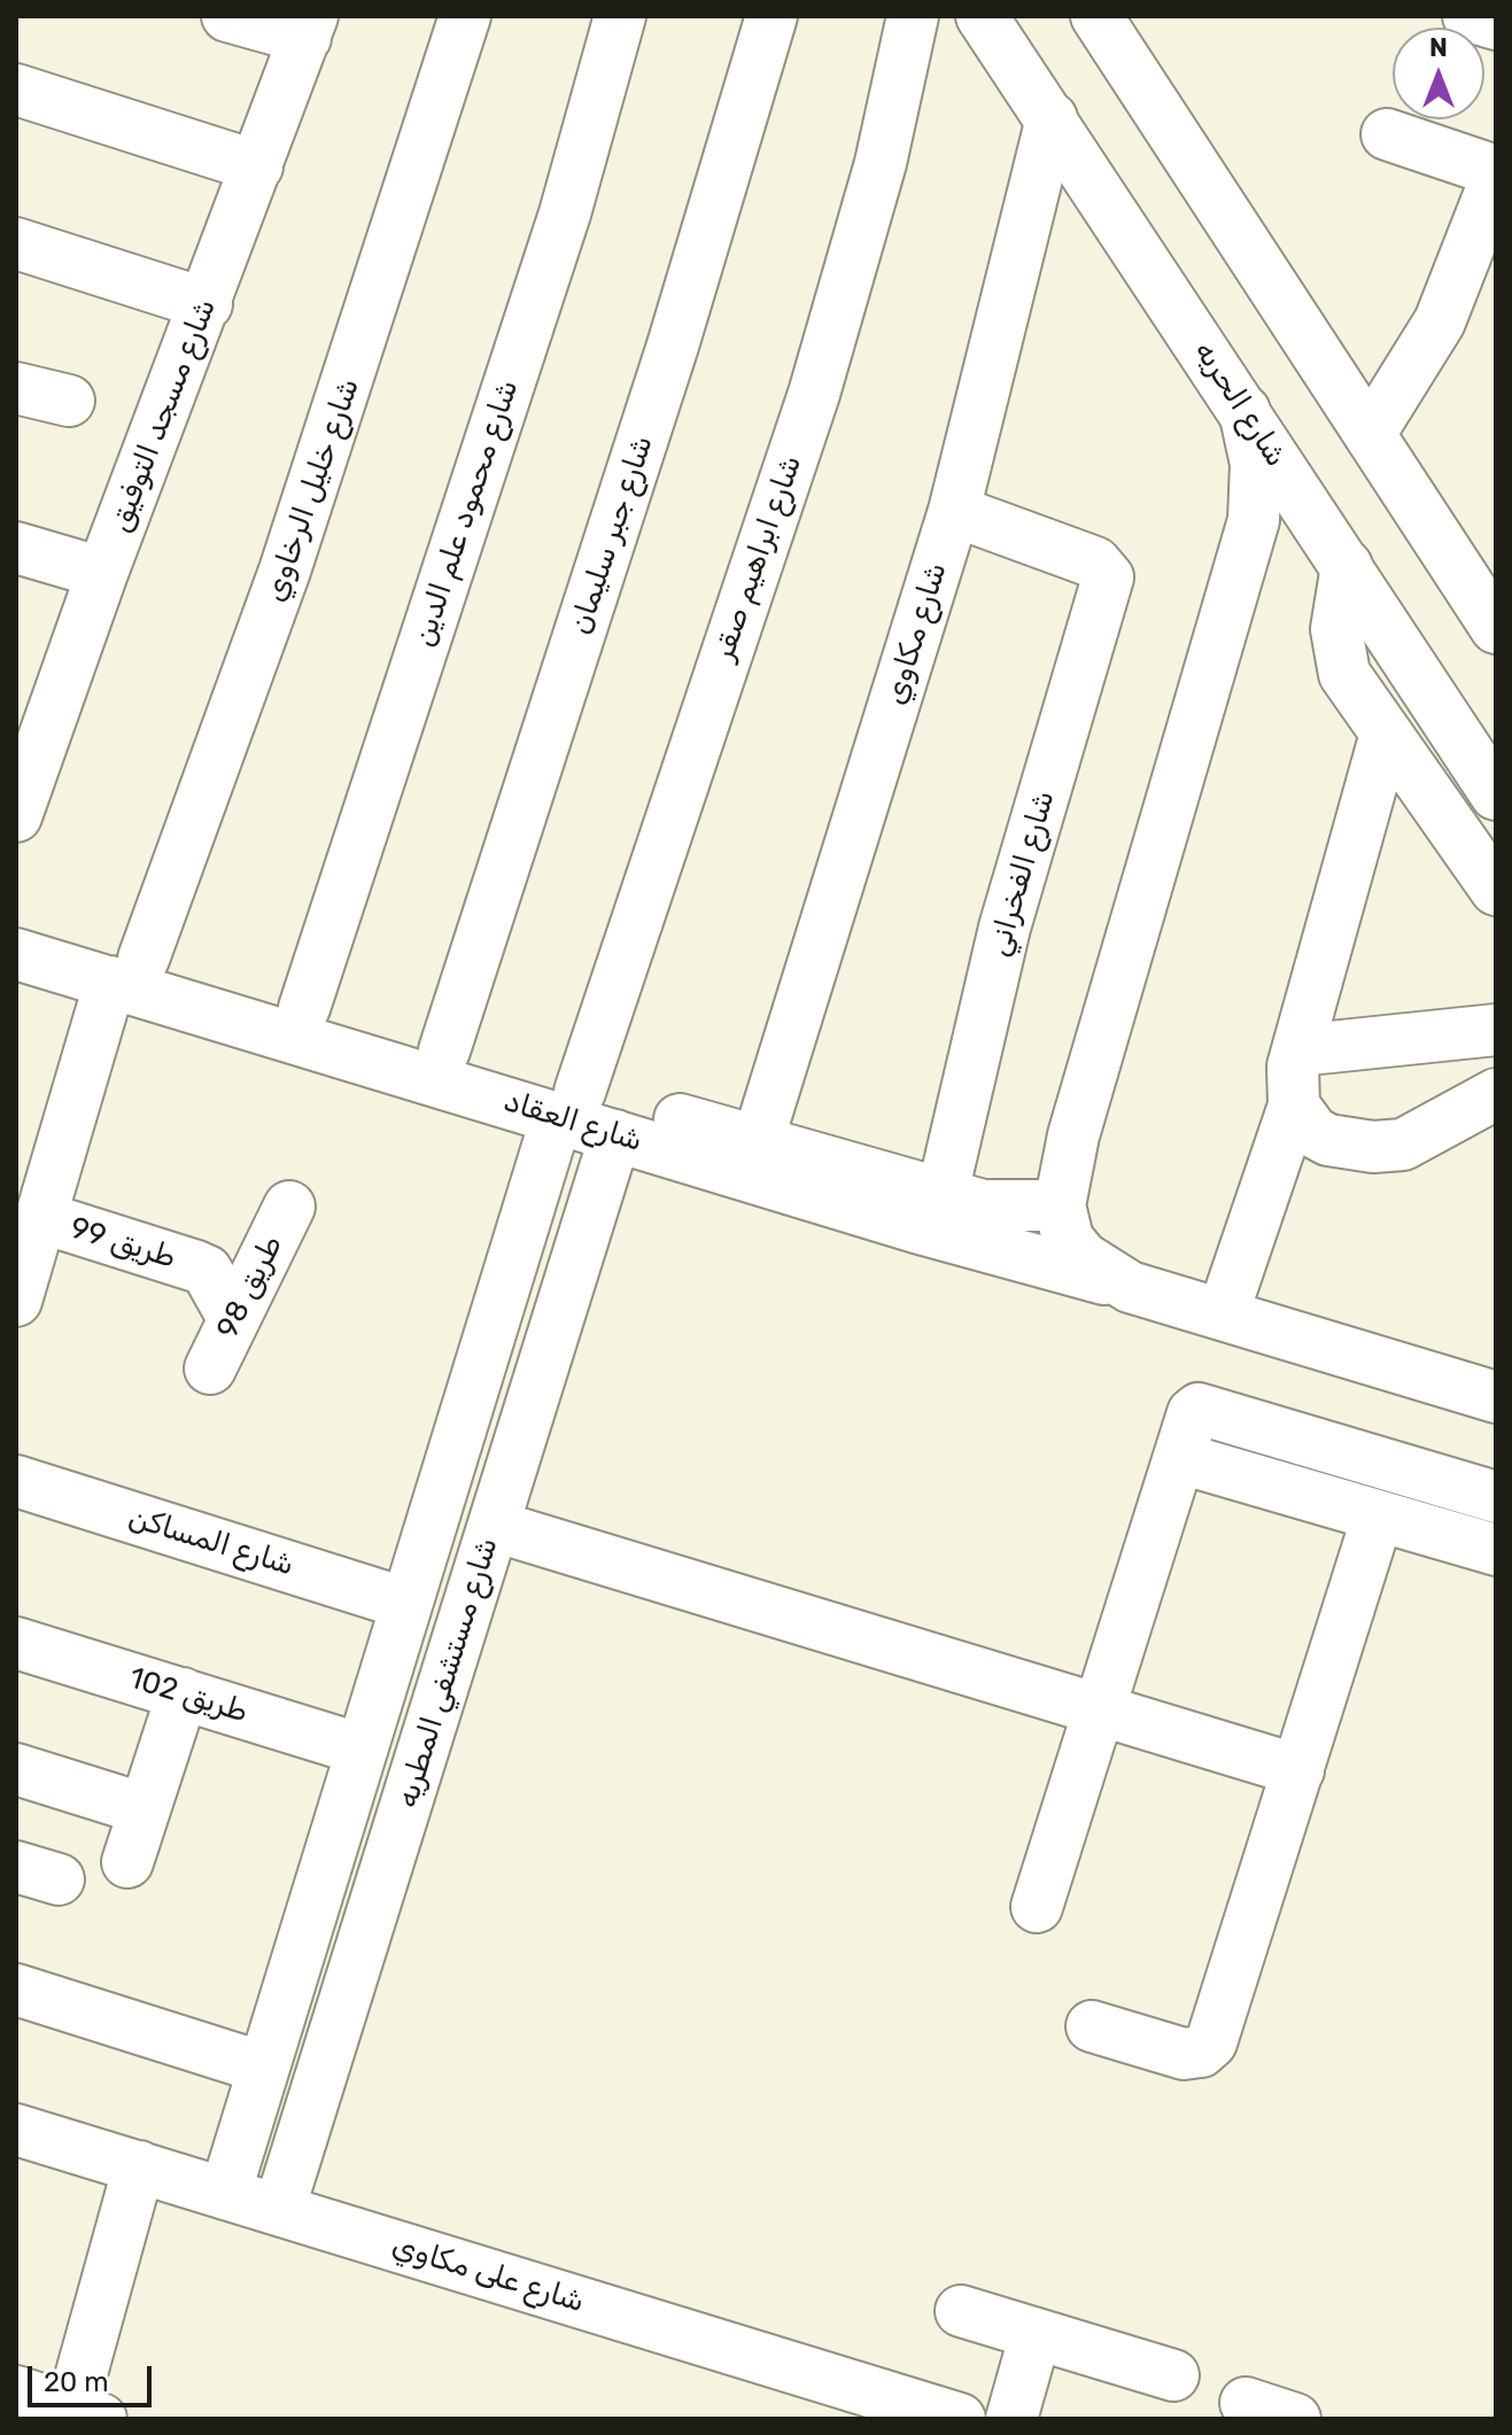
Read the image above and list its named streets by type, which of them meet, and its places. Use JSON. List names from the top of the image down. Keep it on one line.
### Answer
{"streets":{"street":["شارع الحريه","شارع مسجد التوفيق","شارع خليل الرخاوي","شارع محمود علم الدين","شارع جبر سليمان","شارع ابراهيم صقر","شارع مكاوي","شارع الفخراني","شارع العقاد","طريق 99","طريق 98","شارع المساكن","شارع مستشفي المطريه","طريق 102","شارع على مكاوي"]},"crossings":[["شارع الحريه","شارع مكاوي"],["شارع خليل الرخاوي","شارع العقاد"],["شارع خليل الرخاوي","طريق 99"],["شارع محمود علم الدين","شارع العقاد"],["شارع جبر سليمان","شارع العقاد"],["شارع ابراهيم صقر","شارع العقاد"],["شارع ابراهيم صقر","شارع مستشفي المطريه"],["شارع مكاوي","شارع الفخراني"],["شارع مكاوي","شارع العقاد"],["شارع الفخراني","شارع العقاد"],["شارع العقاد","شارع مستشفي المطريه"],["طريق 99","طريق 98"],["شارع المساكن","شارع مستشفي المطريه"],["شارع مستشفي المطريه","طريق 102"],["شارع مستشفي المطريه","شارع على مكاوي"]],"scale_bar":"20 m","north":"top"}
